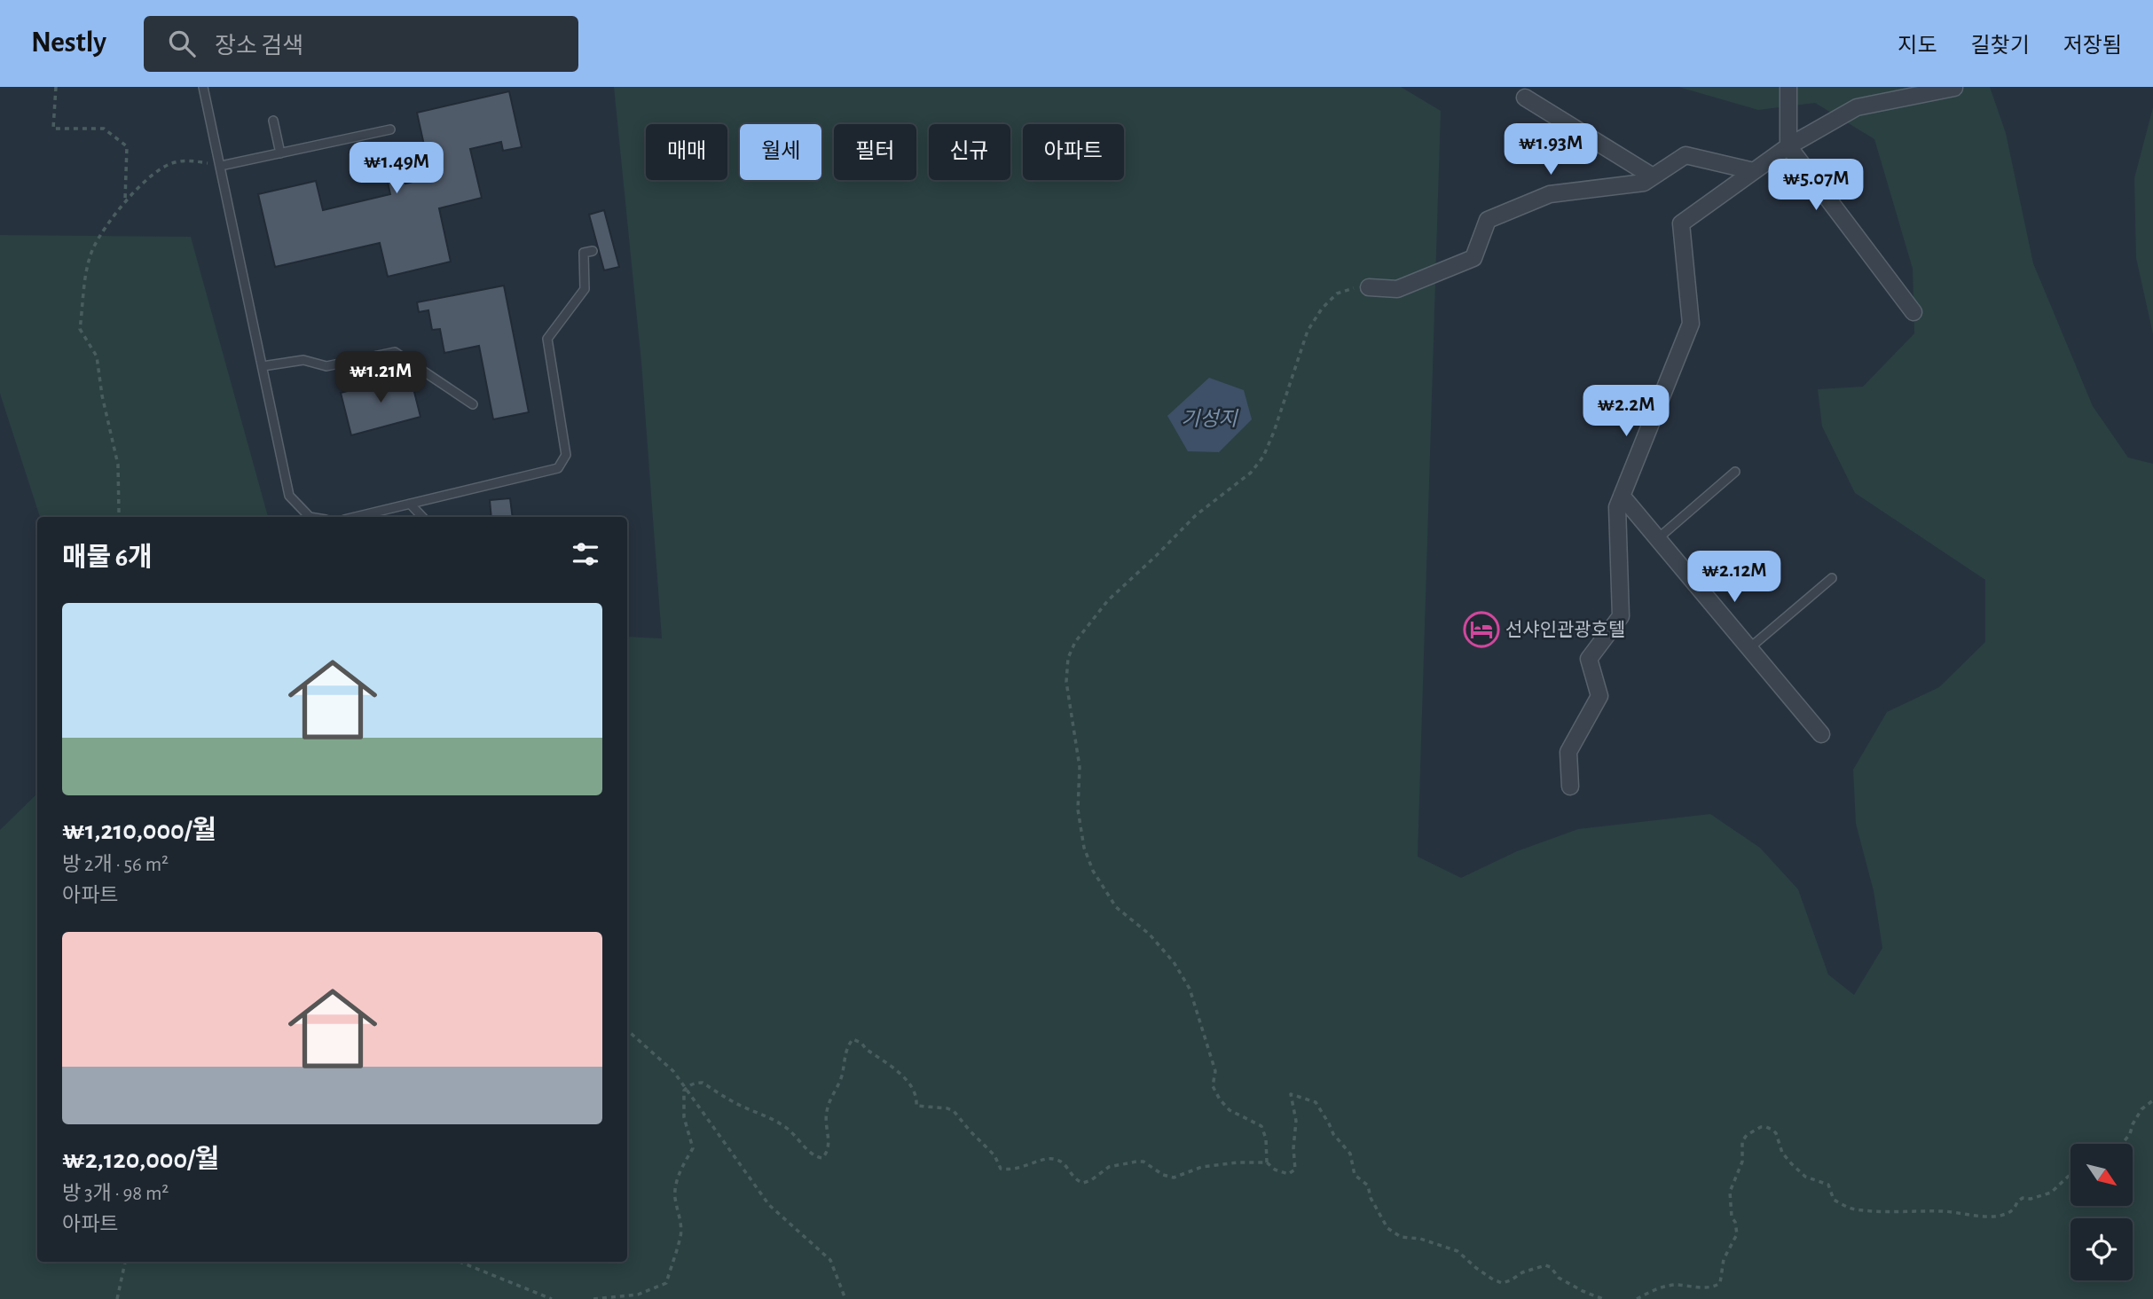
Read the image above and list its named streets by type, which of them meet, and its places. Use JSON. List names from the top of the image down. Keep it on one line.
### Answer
{"water":["기성지"],"places":{"hotel":["선샤인관광호텔"]},"north":"bottom right","page":{"header":"Nestly","search":"장소 검색","nav":["지도","길찾기","저장됨"],"price":["₩1.93M","₩1.49M","₩5.07M","₩1.21M","₩2.2M","₩2.12M"],"chip":["매매","월세","필터","신규","아파트"],"heading":"매물 6개","list":[{"name":"₩1,210,000/월","note":"방 2개 · 56 m² · 아파트"},{"name":"₩2,120,000/월","note":"방 3개 · 98 m² · 아파트"}]}}
